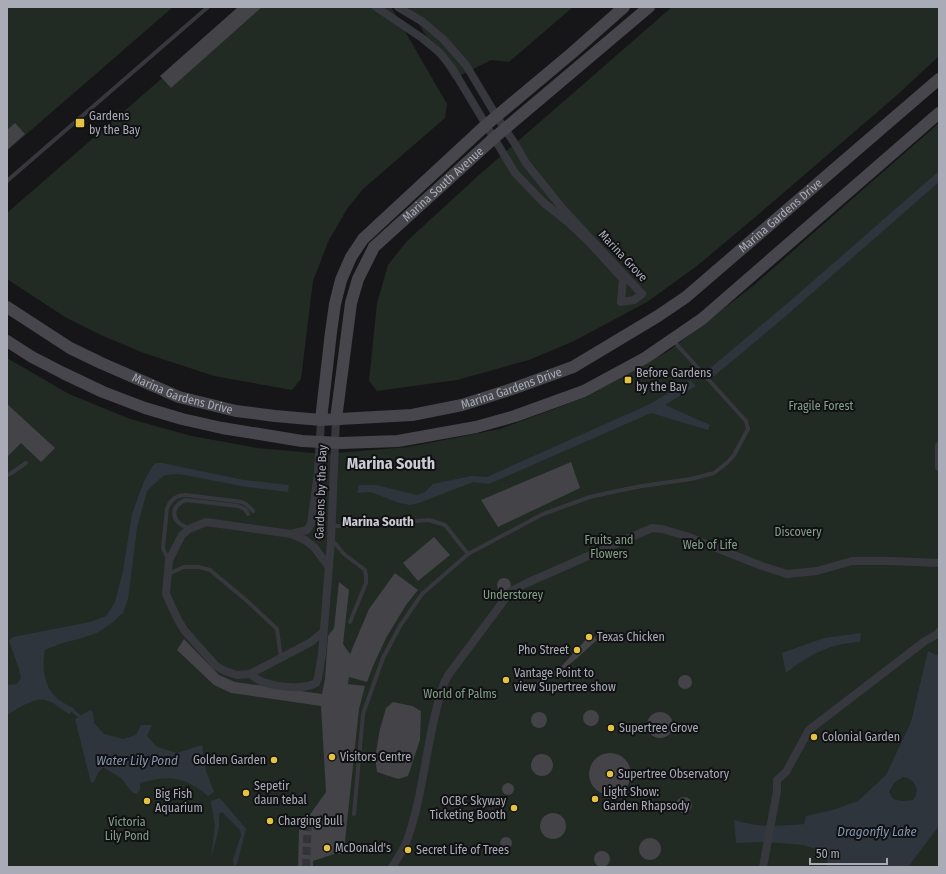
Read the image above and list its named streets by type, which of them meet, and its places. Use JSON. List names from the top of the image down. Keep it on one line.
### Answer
{"streets":{"main road":["Marina South Avenue","Marina Gardens Drive"],"street":["Marina Grove","Gardens by the Bay"]},"crossings":[["Marina South Avenue","Marina Gardens Drive"],["Marina South Avenue","Marina Grove"],["Marina South Avenue","Gardens by the Bay"],["Marina Gardens Drive","Gardens by the Bay"]],"districts":["Marina South","Marina South"],"water":["Water Lily Pond","Dragonfly Lake"],"parks":["Fragile Forest","Discovery","Fruits and Flowers","Web of Life","Understorey","World of Palms","Victoria Lily Pond"],"places":{"transit":["Gardens by the Bay","Before Gardens by the Bay"],"other":["Texas Chicken","Pho Street","Vantage Point to view Supertree show","Supertree Grove","Colonial Garden","Visitors Centre","Golden Garden","Supertree Observatory","Sepetir daun tebal","Light Show: Garden Rhapsody","Big Fish Aquarium","OCBC Skyway Ticketing Booth","Charging bull","McDonald's","Secret Life of Trees"]},"scale_bar":"50 m"}
